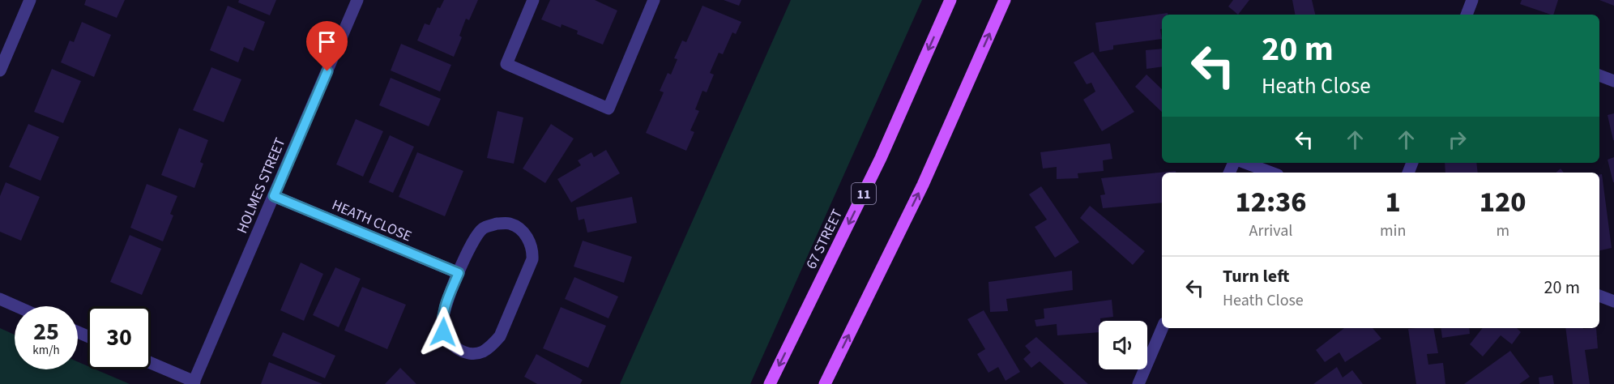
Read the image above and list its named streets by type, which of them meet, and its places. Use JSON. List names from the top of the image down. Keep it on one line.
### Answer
{"streets":{"main road":["11","67 STREET"],"street":["HOLMES STREET","HEATH CLOSE"]},"crossings":[["HOLMES STREET","HEATH CLOSE"]],"page":{"turn":["20 m","Heath Close"],"eta":["12:36","Arrival","1","min","120","m"],"list":[{"name":"Turn left","note":"Heath Close","value":"20 m"}],"speed":"25 km/h","limit":"30"}}
